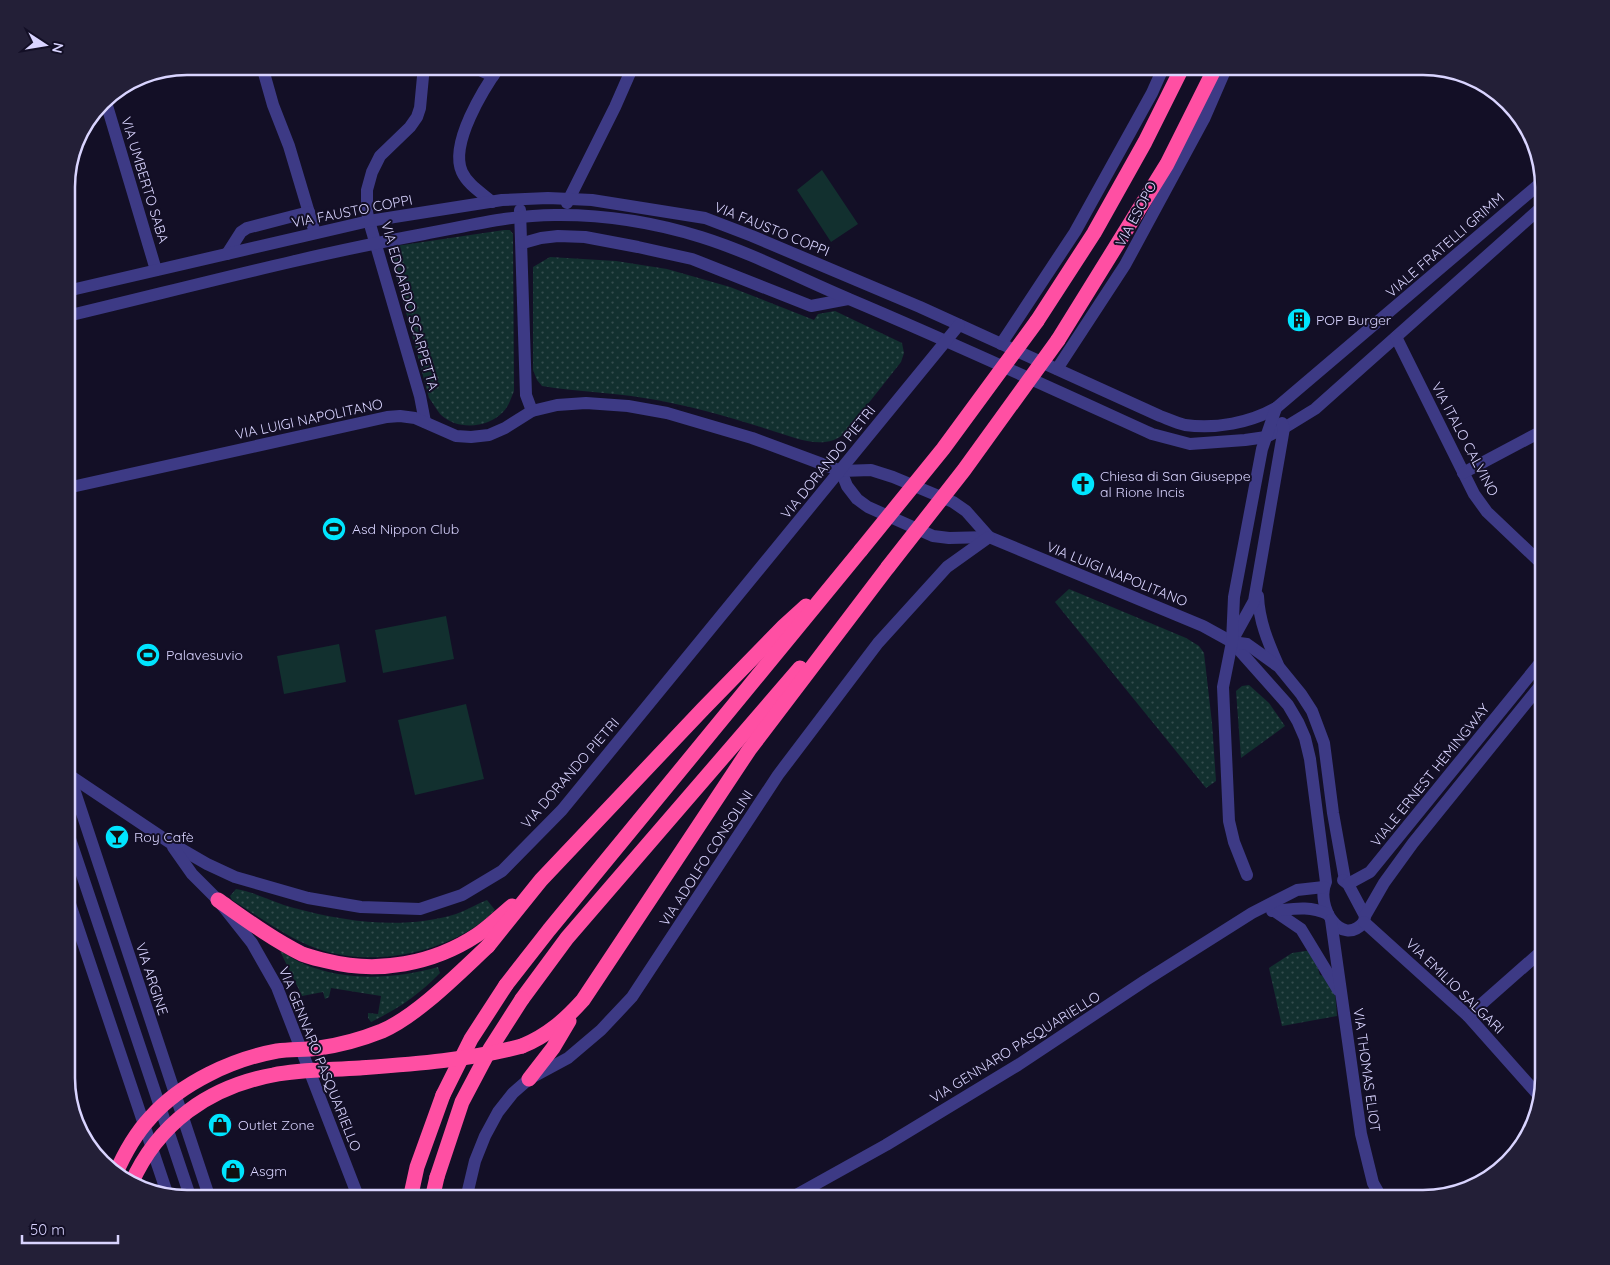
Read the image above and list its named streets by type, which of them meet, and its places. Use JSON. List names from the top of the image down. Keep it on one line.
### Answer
{"streets":{"street":["VIA UMBERTO SABA","VIA FAUSTO COPPI","VIA ESOPO","VIALE FRATELLI GRIMM","VIA EDOARDO SCARPETTA","VIA LUIGI NAPOLITANO","VIA ITALO CALVINO","VIA DORANDO PIETRI","VIALE ERNEST HEMINGWAY","VIA ADOLFO CONSOLINI","VIA ARGINE","VIA EMILIO SALGARI","VIA GENNARO PASQUARIELLO","VIA THOMAS ELIOT"]},"crossings":[["VIA UMBERTO SABA","VIA FAUSTO COPPI"],["VIA FAUSTO COPPI","VIA ESOPO"],["VIA FAUSTO COPPI","VIALE FRATELLI GRIMM"],["VIA FAUSTO COPPI","VIA EDOARDO SCARPETTA"],["VIA FAUSTO COPPI","VIA DORANDO PIETRI"],["VIA EDOARDO SCARPETTA","VIA LUIGI NAPOLITANO"],["VIA LUIGI NAPOLITANO","VIA DORANDO PIETRI"],["VIA LUIGI NAPOLITANO","VIA ADOLFO CONSOLINI"],["VIA DORANDO PIETRI","VIA GENNARO PASQUARIELLO"],["VIALE ERNEST HEMINGWAY","VIA EMILIO SALGARI"],["VIALE ERNEST HEMINGWAY","VIA GENNARO PASQUARIELLO"]],"places":{"building":["POP Burger"],"church":["Chiesa di San Giuseppe al Rione Incis"],"sports":["Asd Nippon Club","Palavesuvio"],"bar":["Roy Cafè"],"shop":["Outlet Zone","Asgm"]},"scale_bar":"50 m","north":"right"}
